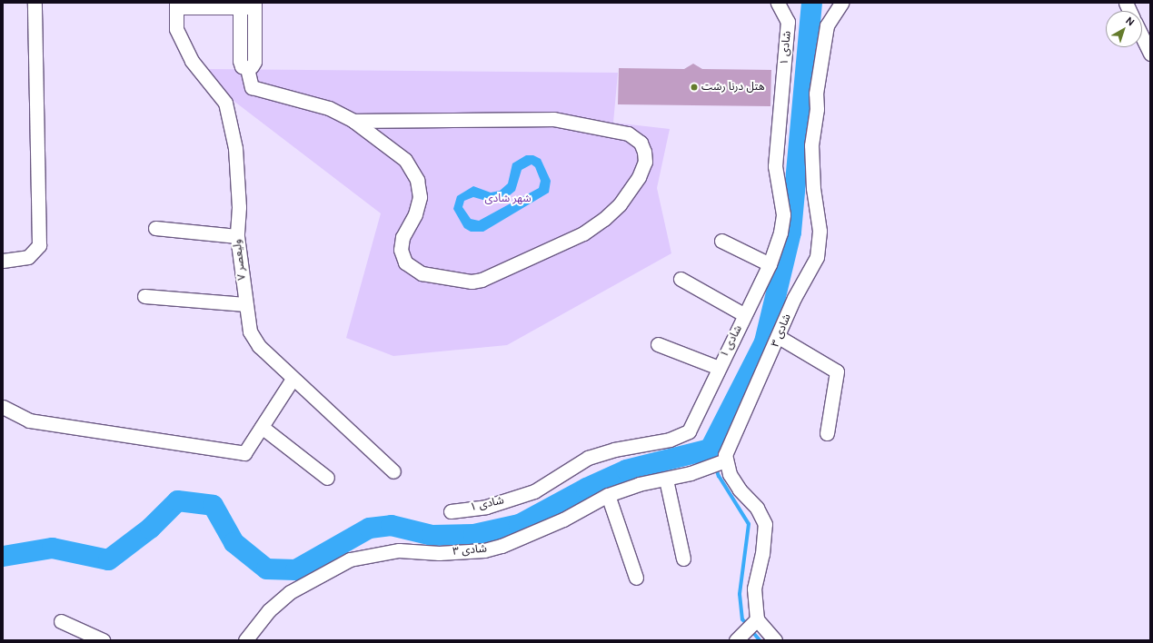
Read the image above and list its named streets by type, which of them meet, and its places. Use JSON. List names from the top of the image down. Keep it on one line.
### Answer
{"streets":{"street":["شادی ۱","ولیعصر ۷","شادی ۳"]},"parks":["شهر شادی"],"places":["هتل درنا رشت"],"north":"top right"}
